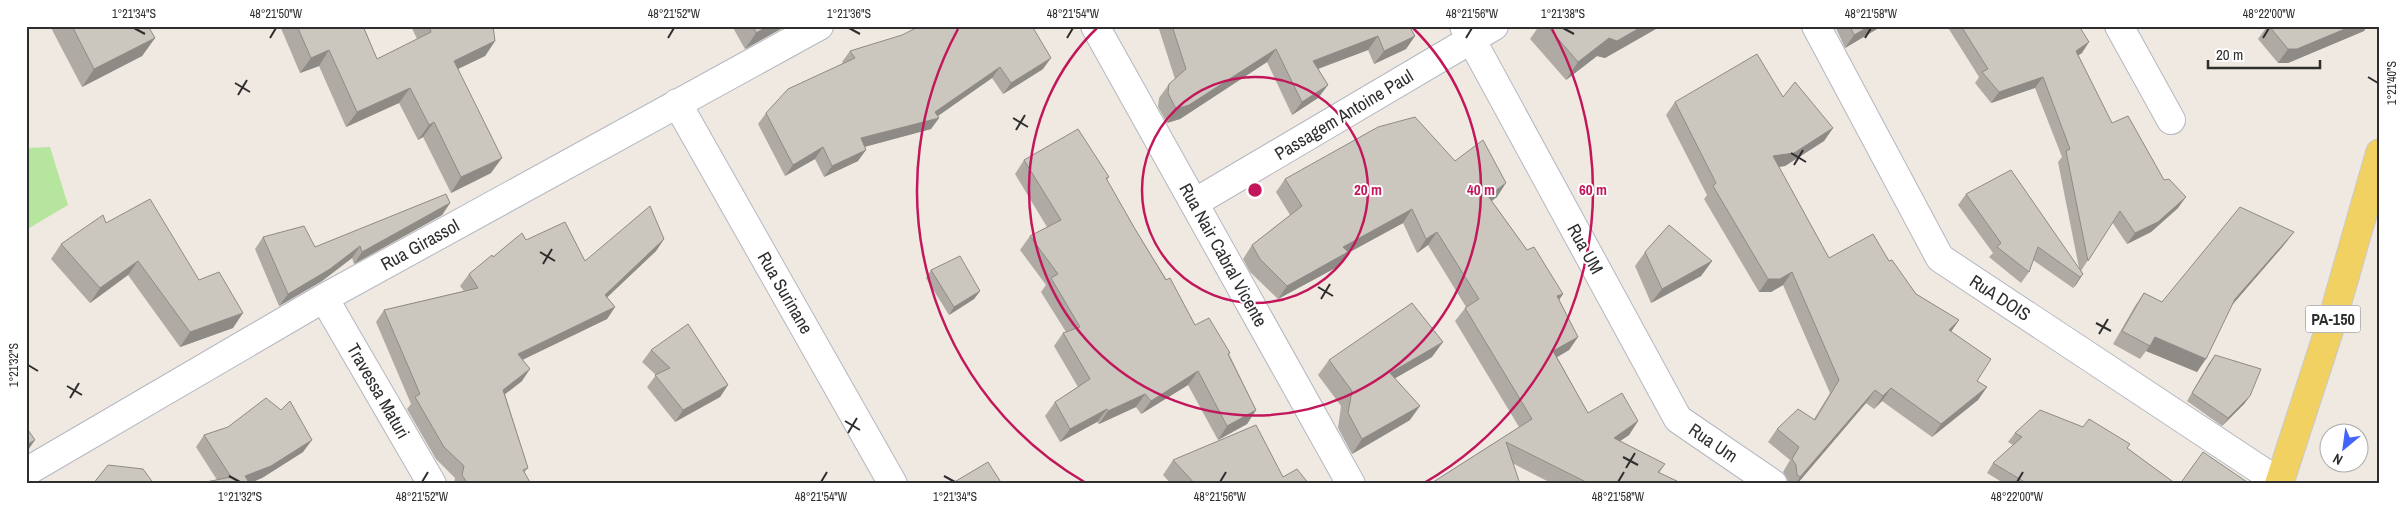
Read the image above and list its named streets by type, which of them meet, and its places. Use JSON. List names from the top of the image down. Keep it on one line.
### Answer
{"streets":{"main road":["PA-150"],"street":["Passagem Antoine Paul","Rua Girassol","Rua UM","Rua Nair Cabral Vicente","Rua Surinane","RuA DOIS","Travessa Maturi","Rua Um"]},"crossings":[["Passagem Antoine Paul","Rua UM"],["Passagem Antoine Paul","Rua Nair Cabral Vicente"],["Rua Girassol","Rua Surinane"],["Rua Girassol","Travessa Maturi"],["Rua UM","Rua Um"],["RuA DOIS","PA-150"]],"scale_bar":"20 m","north":"bottom left","coordinates":["1°21'34\"S","48°21'50\"W","48°21'52\"W","1°21'36\"S","48°21'54\"W","48°21'56\"W","1°21'38\"S","48°21'58\"W","48°22'00\"W","1°21'40\"S","1°21'32\"S"],"rings":["20 m","40 m","60 m"]}
